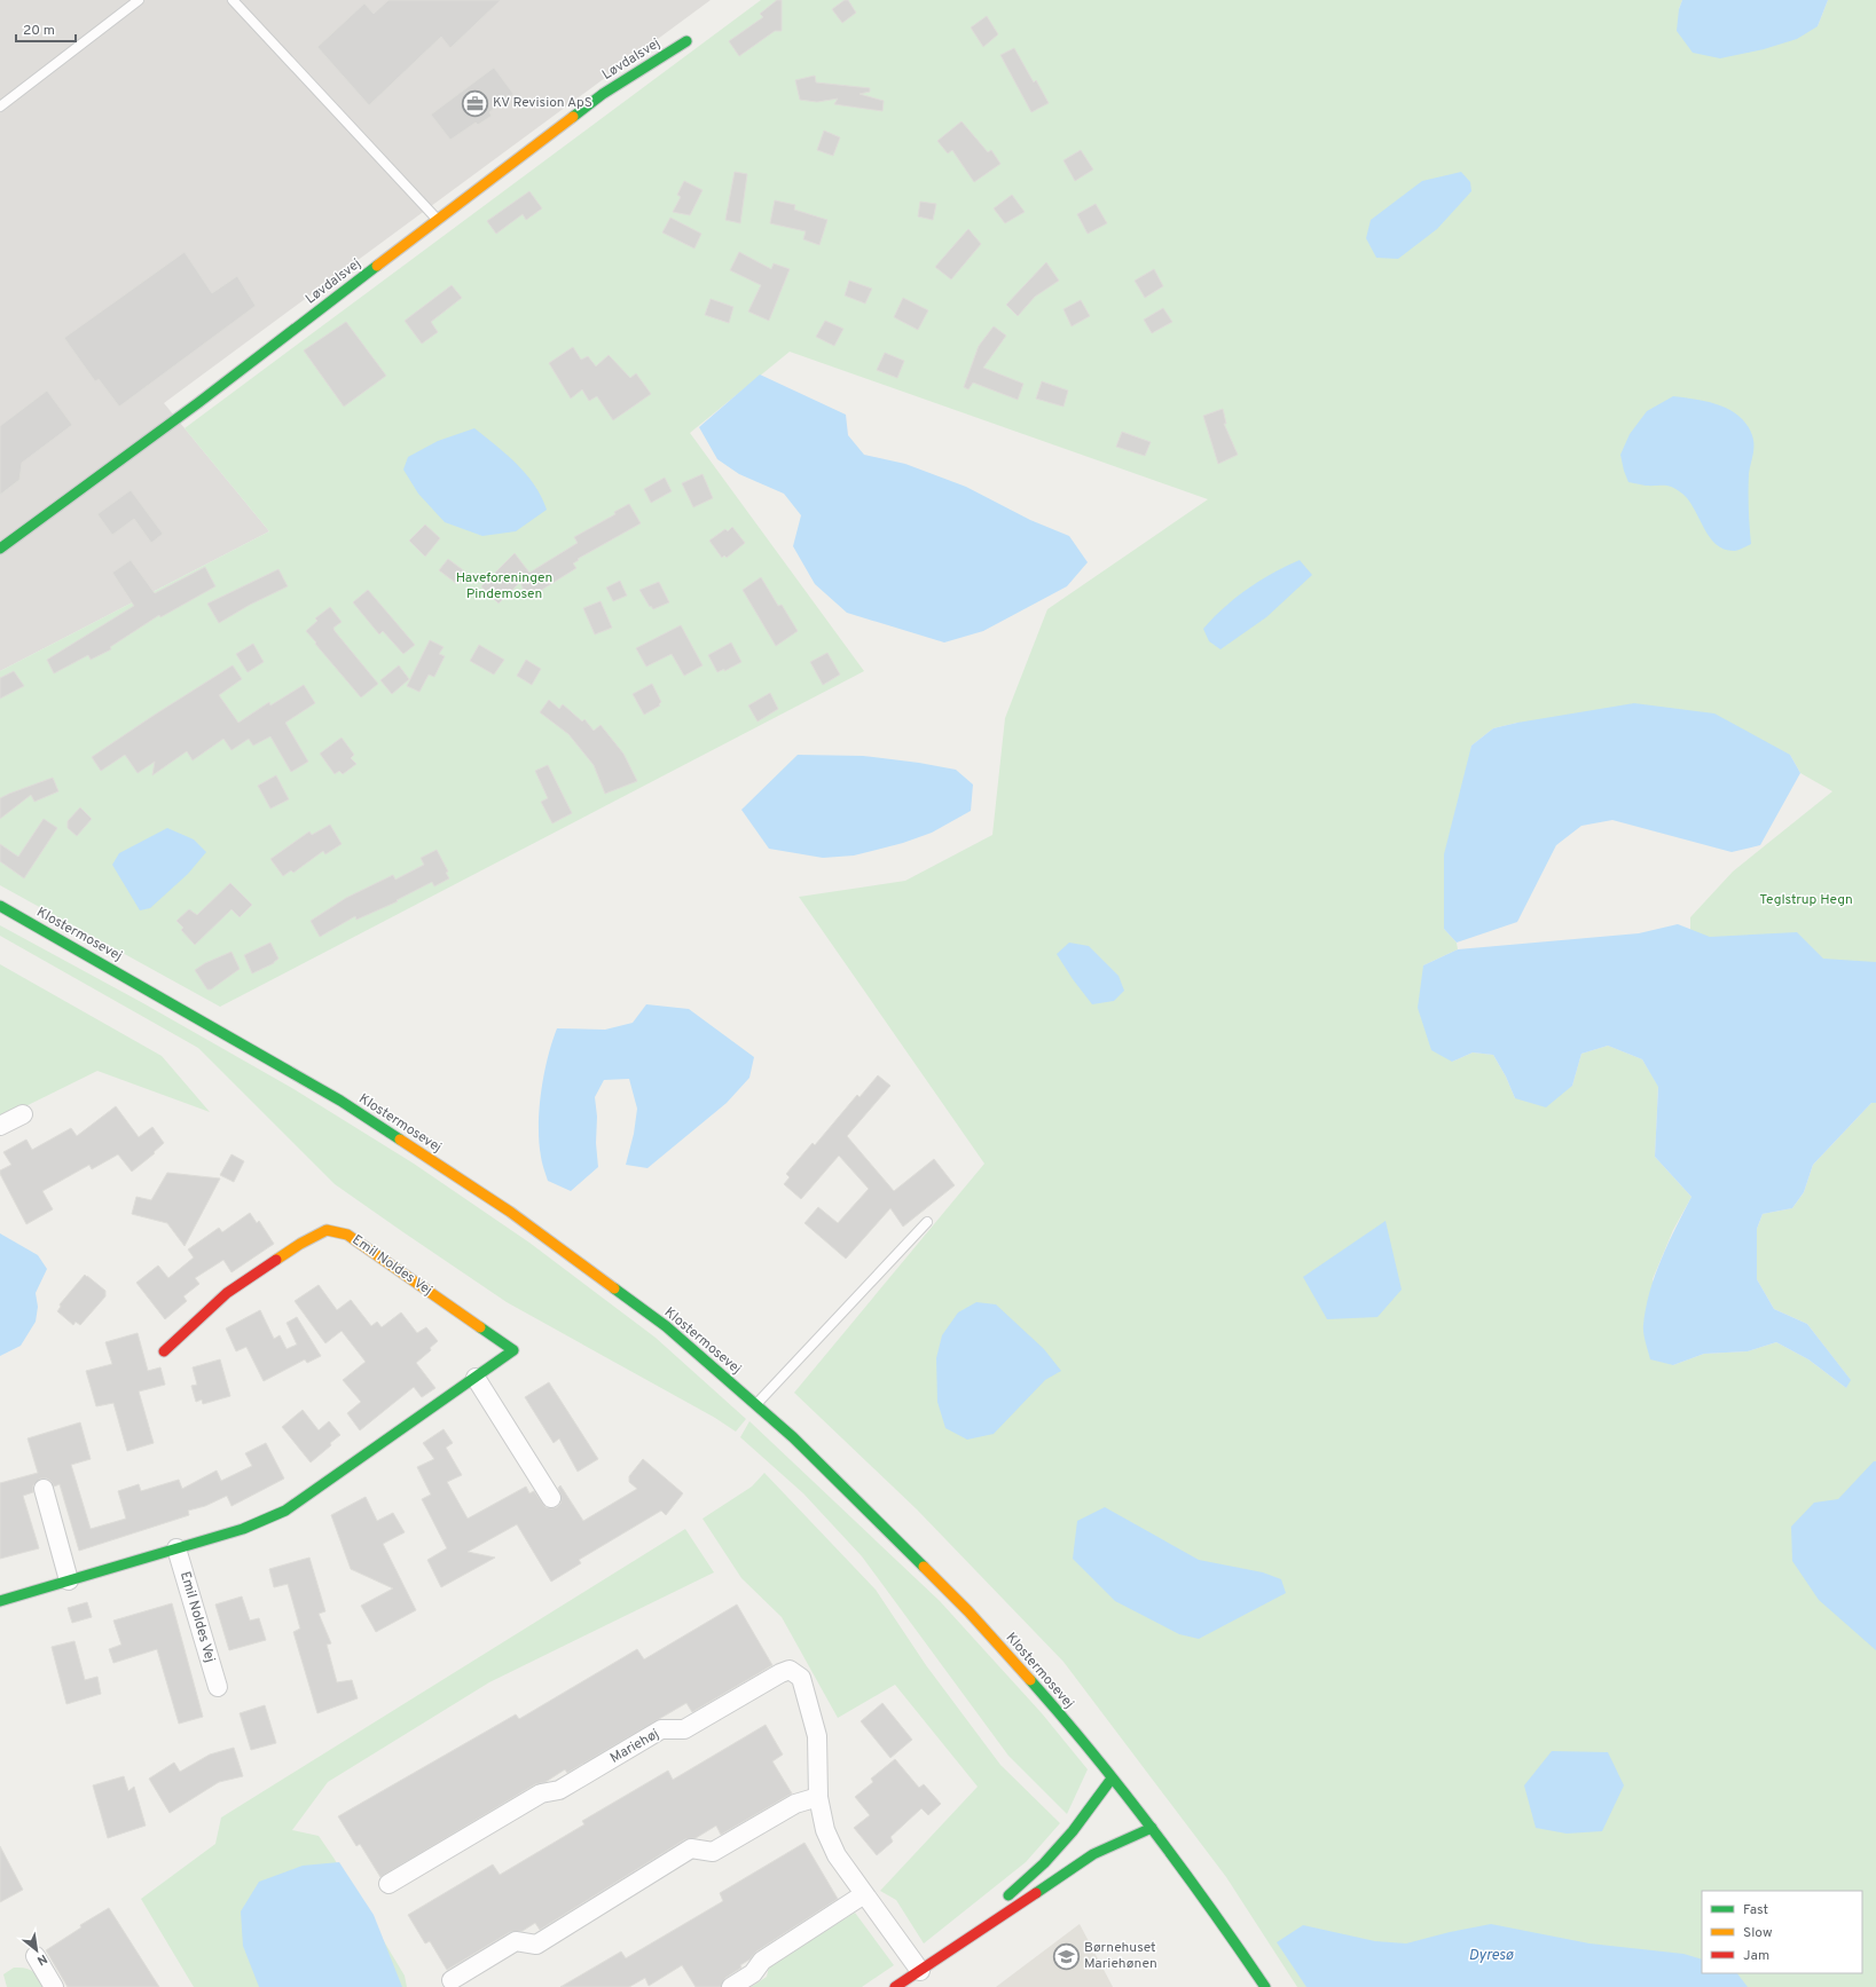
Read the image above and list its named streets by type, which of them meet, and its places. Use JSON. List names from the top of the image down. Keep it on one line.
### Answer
{"streets":{"street":["Løvdalsvej","Klostermosevej","Emil Noldes Vej","Mariehøj"]},"water":["Dyresø"],"parks":["Haveforeningen Pindemosen","Teglstrup Hegn"],"places":{"office":["KV Revision ApS"],"school or university":["Børnehuset Mariehønen"]},"legend":["Fast","Slow","Jam"],"scale_bar":"20 m","north":"bottom right"}
